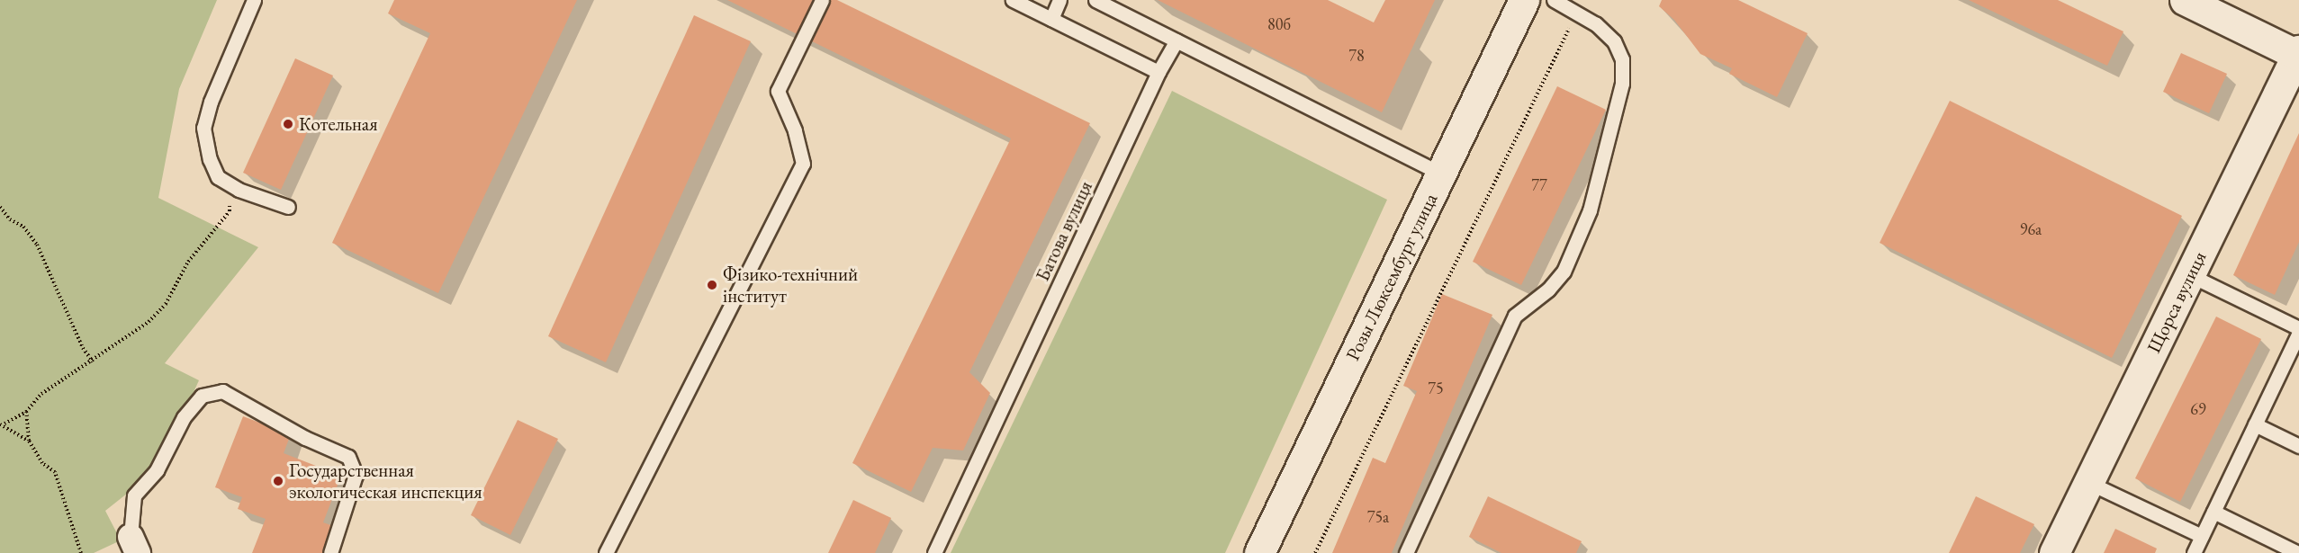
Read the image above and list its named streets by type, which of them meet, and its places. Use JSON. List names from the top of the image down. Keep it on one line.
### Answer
{"streets":{"street":["Розы Люксембург улица","Щорса вулиця"],"lane":["Батова вулиця"]},"places":["Котельная","Фізико-технічний інститут","Государственная экологическая инспекция"],"house_numbers":["80б","78","77","96а","75","69","75а"]}
